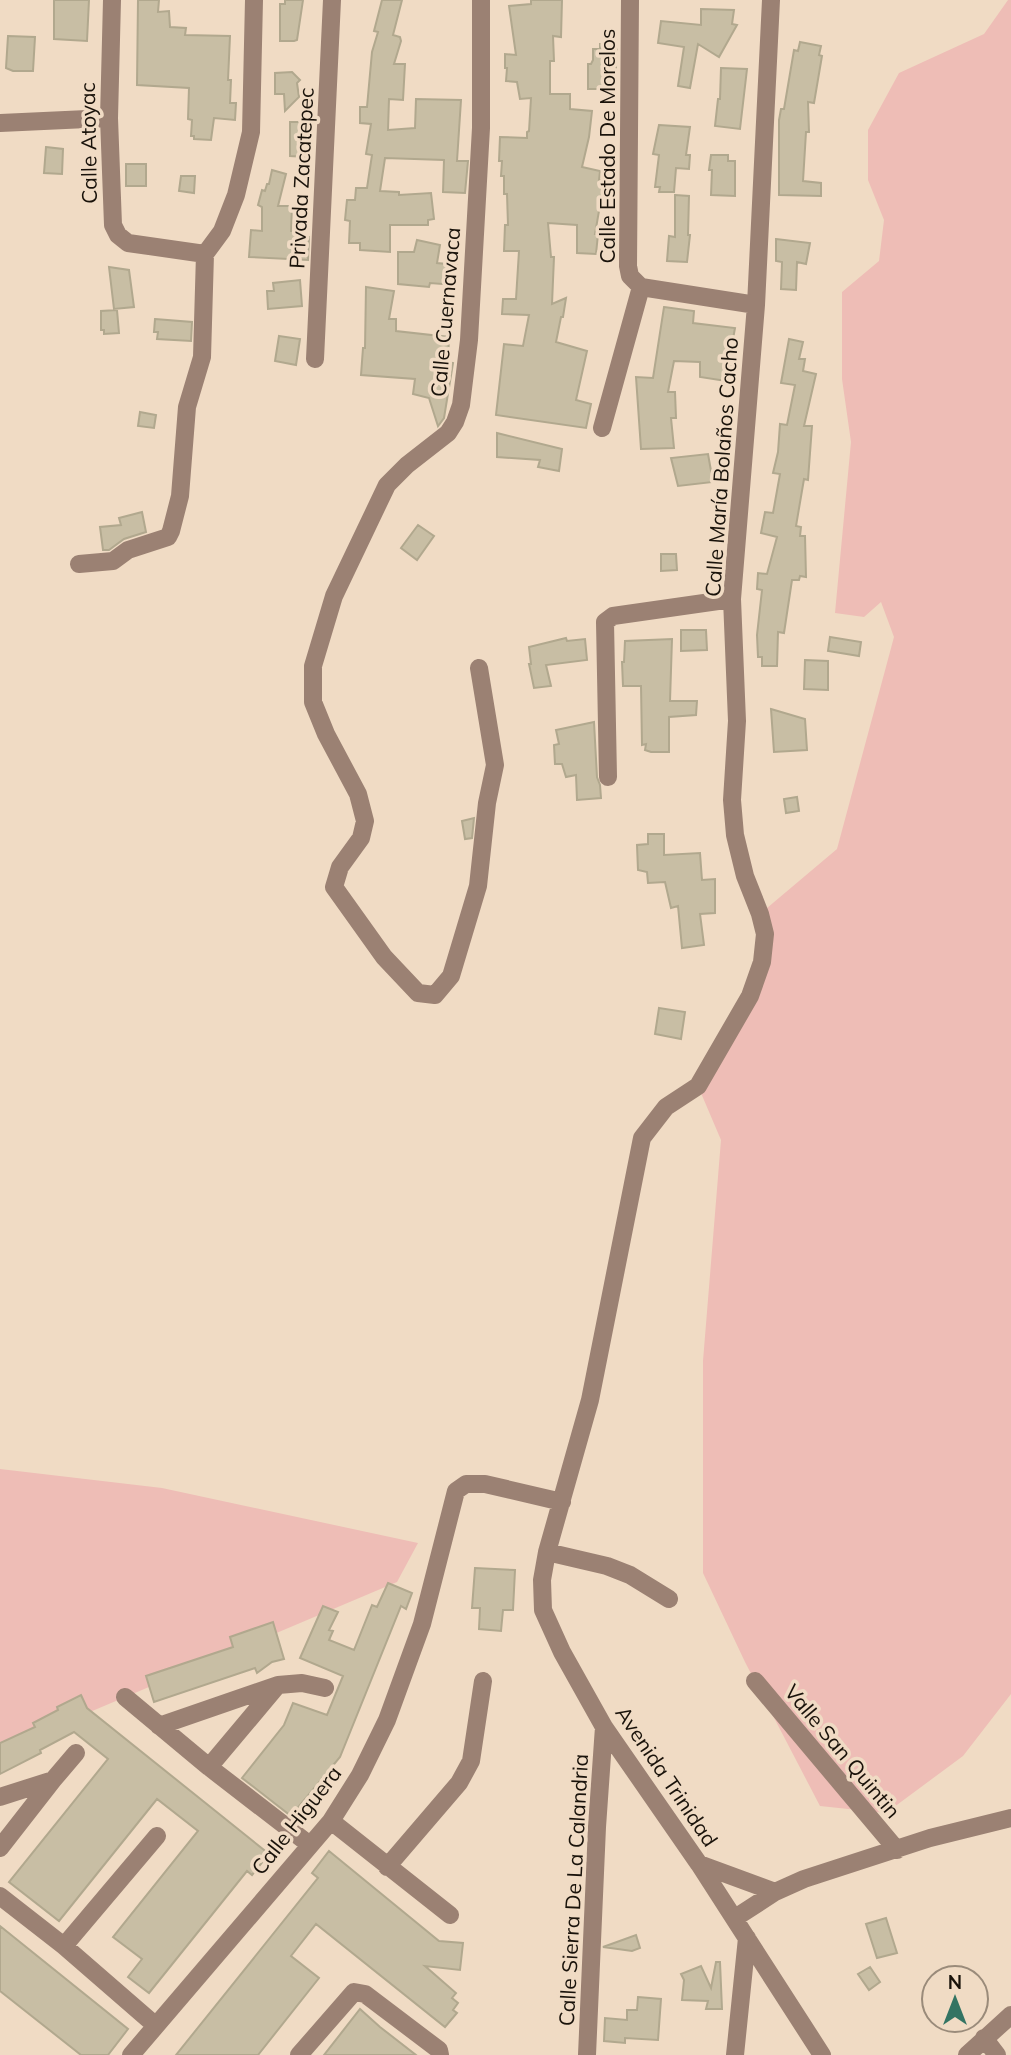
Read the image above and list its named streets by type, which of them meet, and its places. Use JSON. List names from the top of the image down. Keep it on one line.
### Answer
{"streets":{"street":["Calle Atoyac","Calle Estado De Morelos","Privada Zacatepec","Calle Cuernavaca","Calle María Bolaños Cacho","Valle San Quintin","Avenida Trinidad","Calle Higuera","Calle Sierra De La Calandria"]},"crossings":[["Calle María Bolaños Cacho","Avenida Trinidad"],["Avenida Trinidad","Calle Higuera"],["Avenida Trinidad","Calle Sierra De La Calandria"]],"north":"top"}
